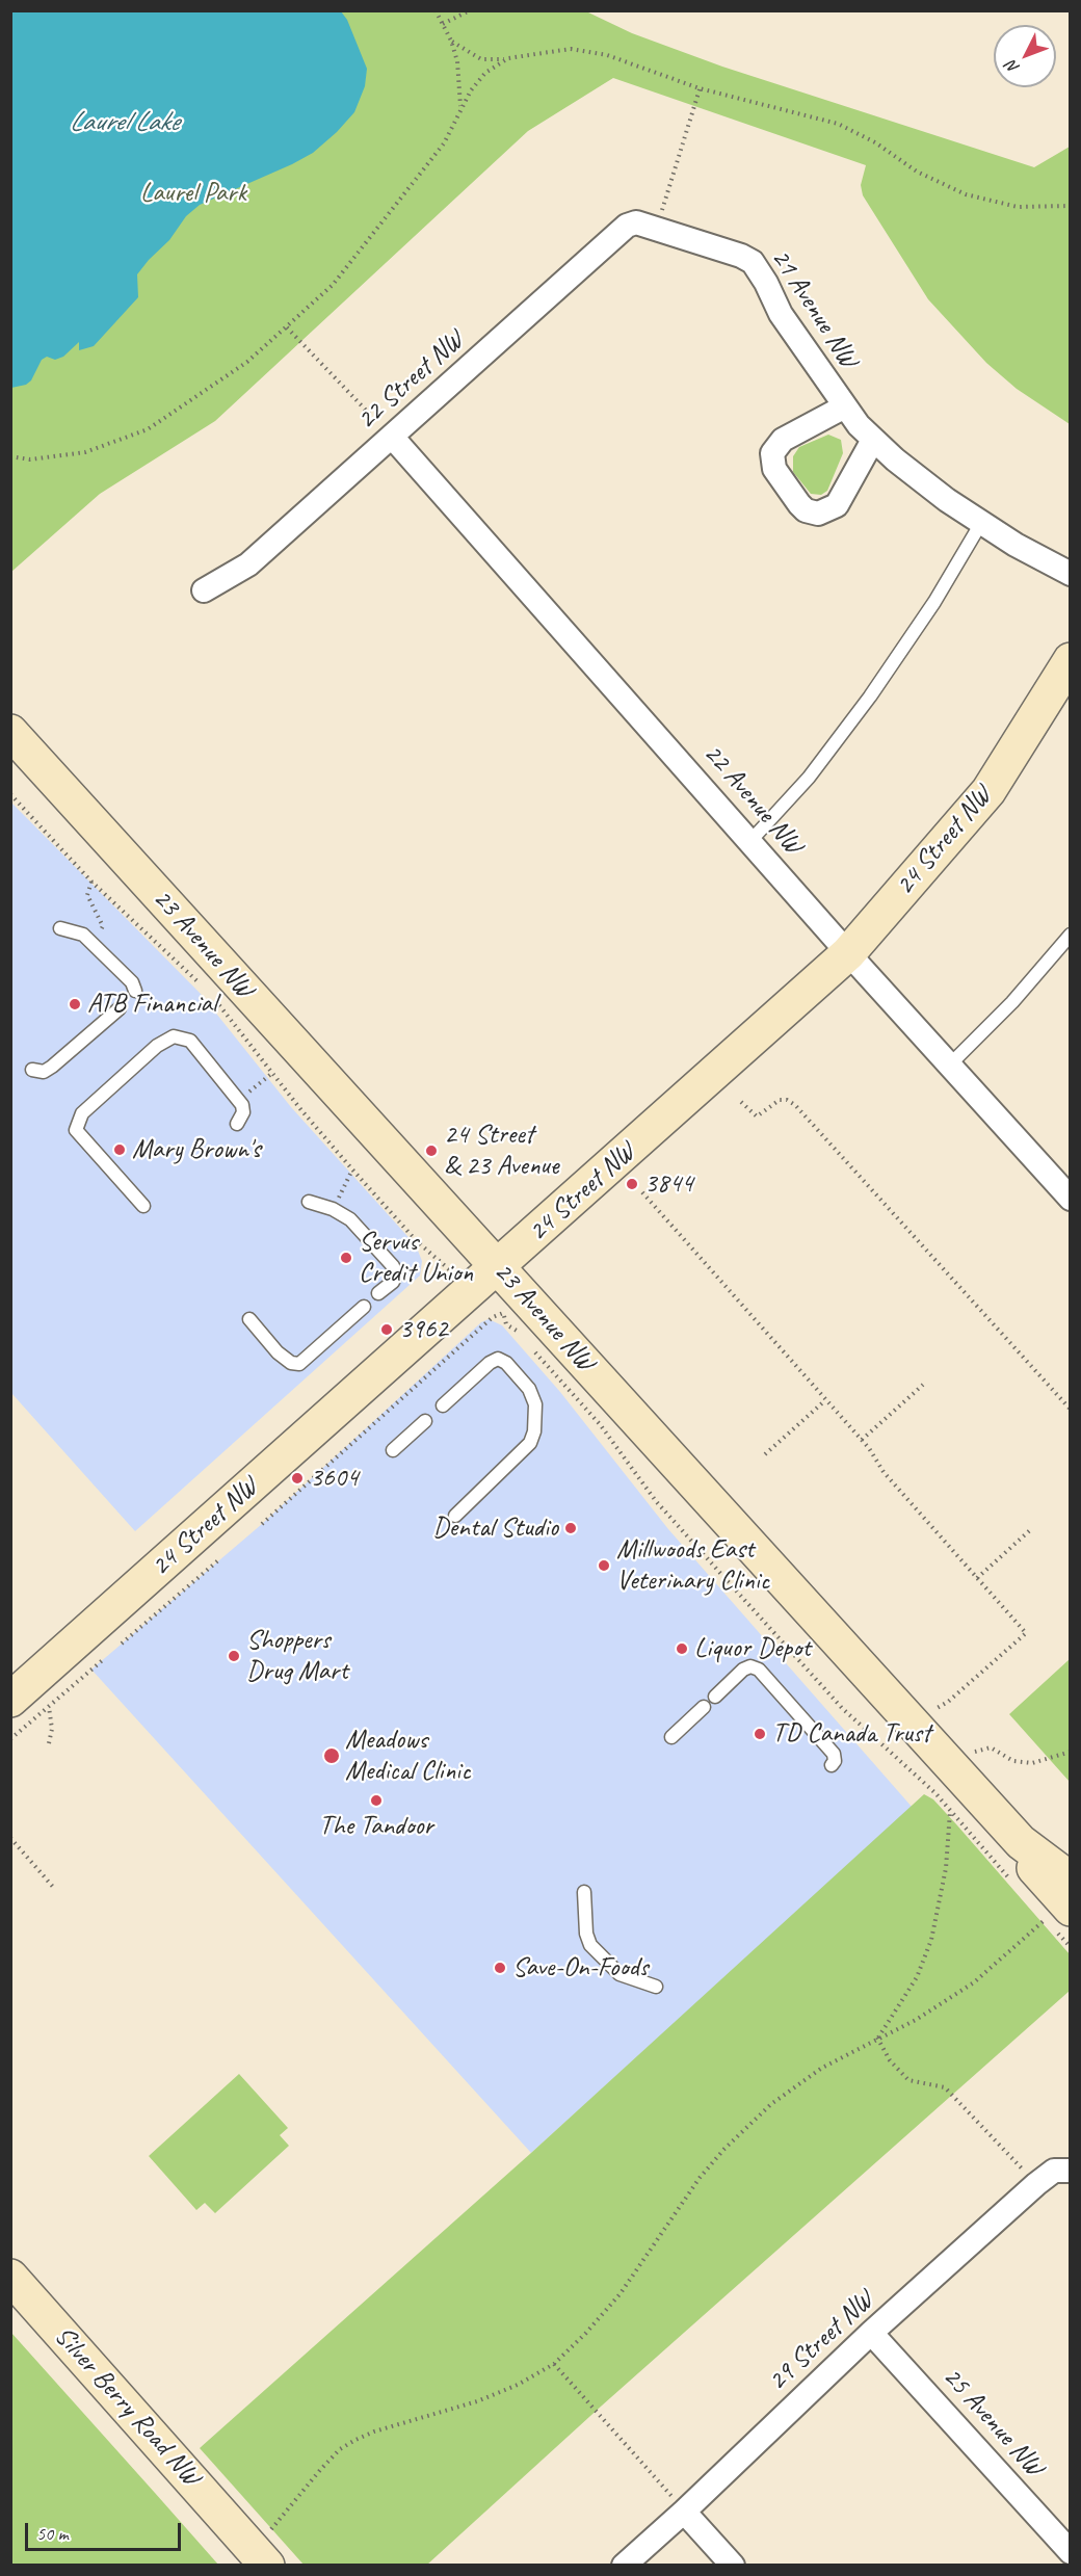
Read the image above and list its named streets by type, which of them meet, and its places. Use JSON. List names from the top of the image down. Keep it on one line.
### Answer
{"streets":{"street":["21 Avenue NW","22 Street NW","22 Avenue NW","24 Street NW","23 Avenue NW","29 Street NW","Silver Berry Road NW","25 Avenue NW"]},"crossings":[["21 Avenue NW","22 Street NW"],["22 Street NW","22 Avenue NW"],["22 Avenue NW","24 Street NW"],["24 Street NW","23 Avenue NW"],["29 Street NW","25 Avenue NW"]],"water":["Laurel Lake"],"parks":["Laurel Park"],"places":["ATB Financial","Mary Brown's","24 Street & 23 Avenue","3844","Servus Credit Union","3962","3604","Dental Studio","Millwoods East Veterinary Clinic","Liquor Depot","Shoppers Drug Mart","TD Canada Trust","Meadows Medical Clinic","The Tandoor","Save-On-Foods"],"scale_bar":"50 m","north":"bottom left"}
